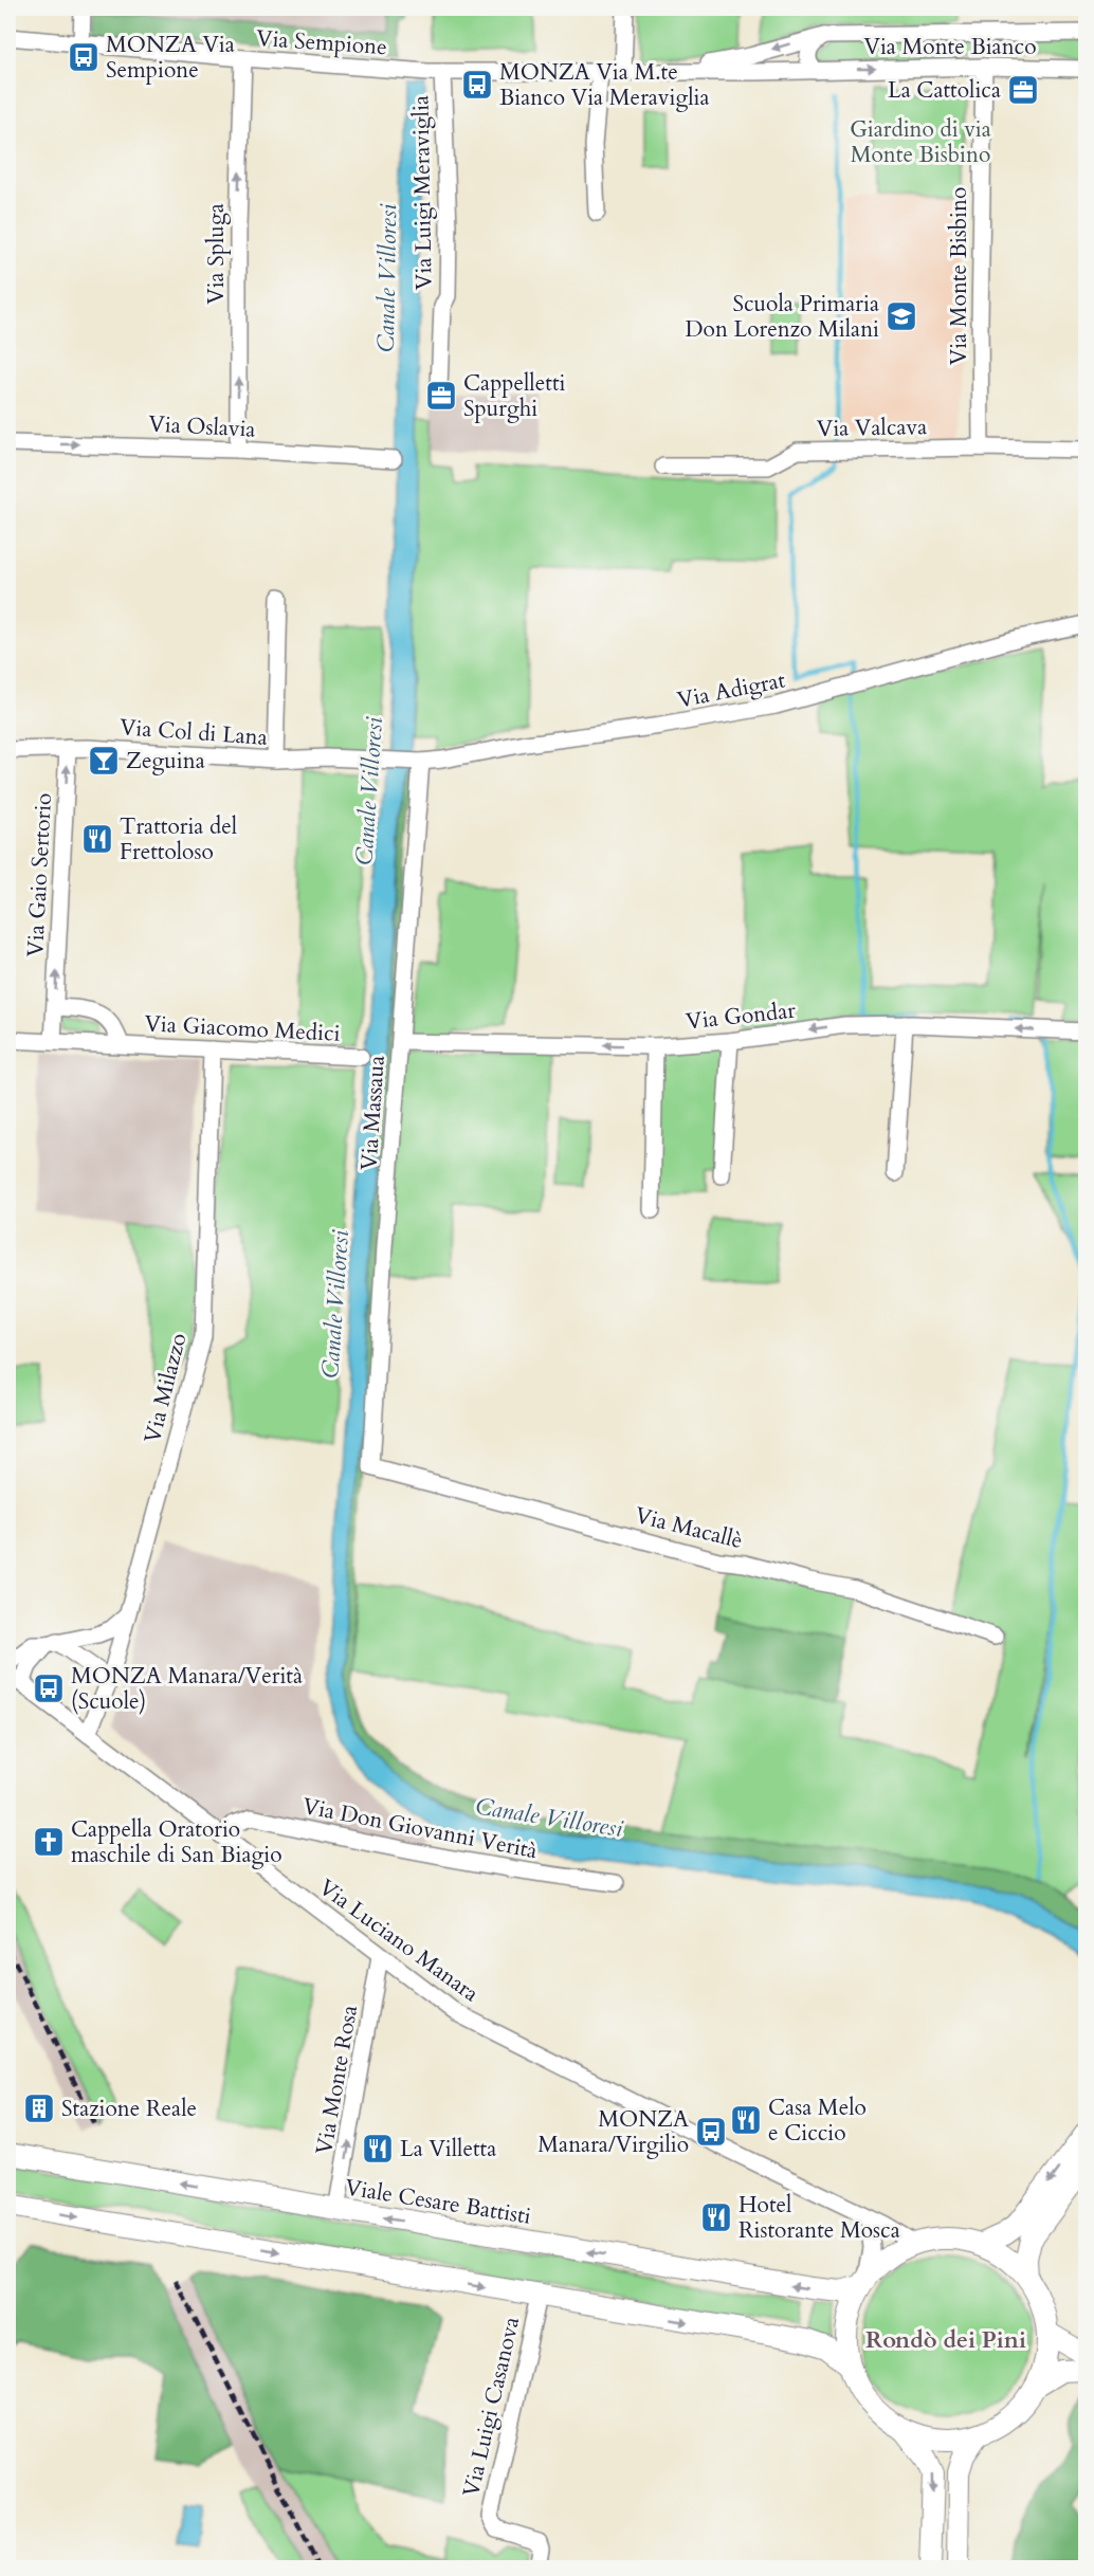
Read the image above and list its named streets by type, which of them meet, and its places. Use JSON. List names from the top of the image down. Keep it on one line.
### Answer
{"streets":{"main road":["Viale Cesare Battisti"],"street":["Via Sempione","Via Monte Bianco","Via Luigi Meraviglia","Via Spluga","Via Monte Bisbino","Via Oslavia","Via Valcava","Via Adigrat","Via Col di Lana","Via Gaio Sertorio","Via Gondar","Via Giacomo Medici","Via Massaua","Via Milazzo","Via Macallè","Via Don Giovanni Verità","Via Luciano Manara","Via Monte Rosa","Via Luigi Casanova"]},"crossings":[["Via Sempione","Via Monte Bianco"],["Via Sempione","Via Luigi Meraviglia"],["Via Sempione","Via Spluga"],["Via Monte Bianco","Via Luigi Meraviglia"],["Via Monte Bianco","Via Monte Bisbino"],["Via Spluga","Via Oslavia"],["Via Monte Bisbino","Via Valcava"],["Via Adigrat","Via Col di Lana"],["Via Adigrat","Via Massaua"],["Via Col di Lana","Via Gaio Sertorio"],["Via Gaio Sertorio","Via Giacomo Medici"],["Via Gondar","Via Massaua"],["Via Giacomo Medici","Via Milazzo"],["Via Massaua","Via Macallè"],["Via Milazzo","Via Luciano Manara"],["Via Don Giovanni Verità","Via Luciano Manara"],["Via Luciano Manara","Via Monte Rosa"],["Via Luciano Manara","Viale Cesare Battisti"],["Via Monte Rosa","Viale Cesare Battisti"]],"one_way":["Via Spluga","Via Oslavia","Via Gaio Sertorio","Via Gondar","Via Monte Rosa"],"districts":["Rondò dei Pini"],"water":["Canale Villoresi"],"parks":["Giardino di via Monte Bisbino"],"places":{"bus stop":["MONZA Via Sempione","MONZA Via M.te Bianco Via Meraviglia","MONZA Manara/Verità (Scuole)","MONZA Manara/Virgilio"],"office":["La Cattolica","Cappelletti Spurghi"],"school or university":["Scuola Primaria Don Lorenzo Milani"],"bar":["Zeguina"],"restaurant":["Trattoria del Frettoloso","Casa Melo e Ciccio","La Villetta","Hotel Ristorante Mosca"],"church":["Cappella Oratorio maschile di San Biagio"],"building":["Stazione Reale"]}}
